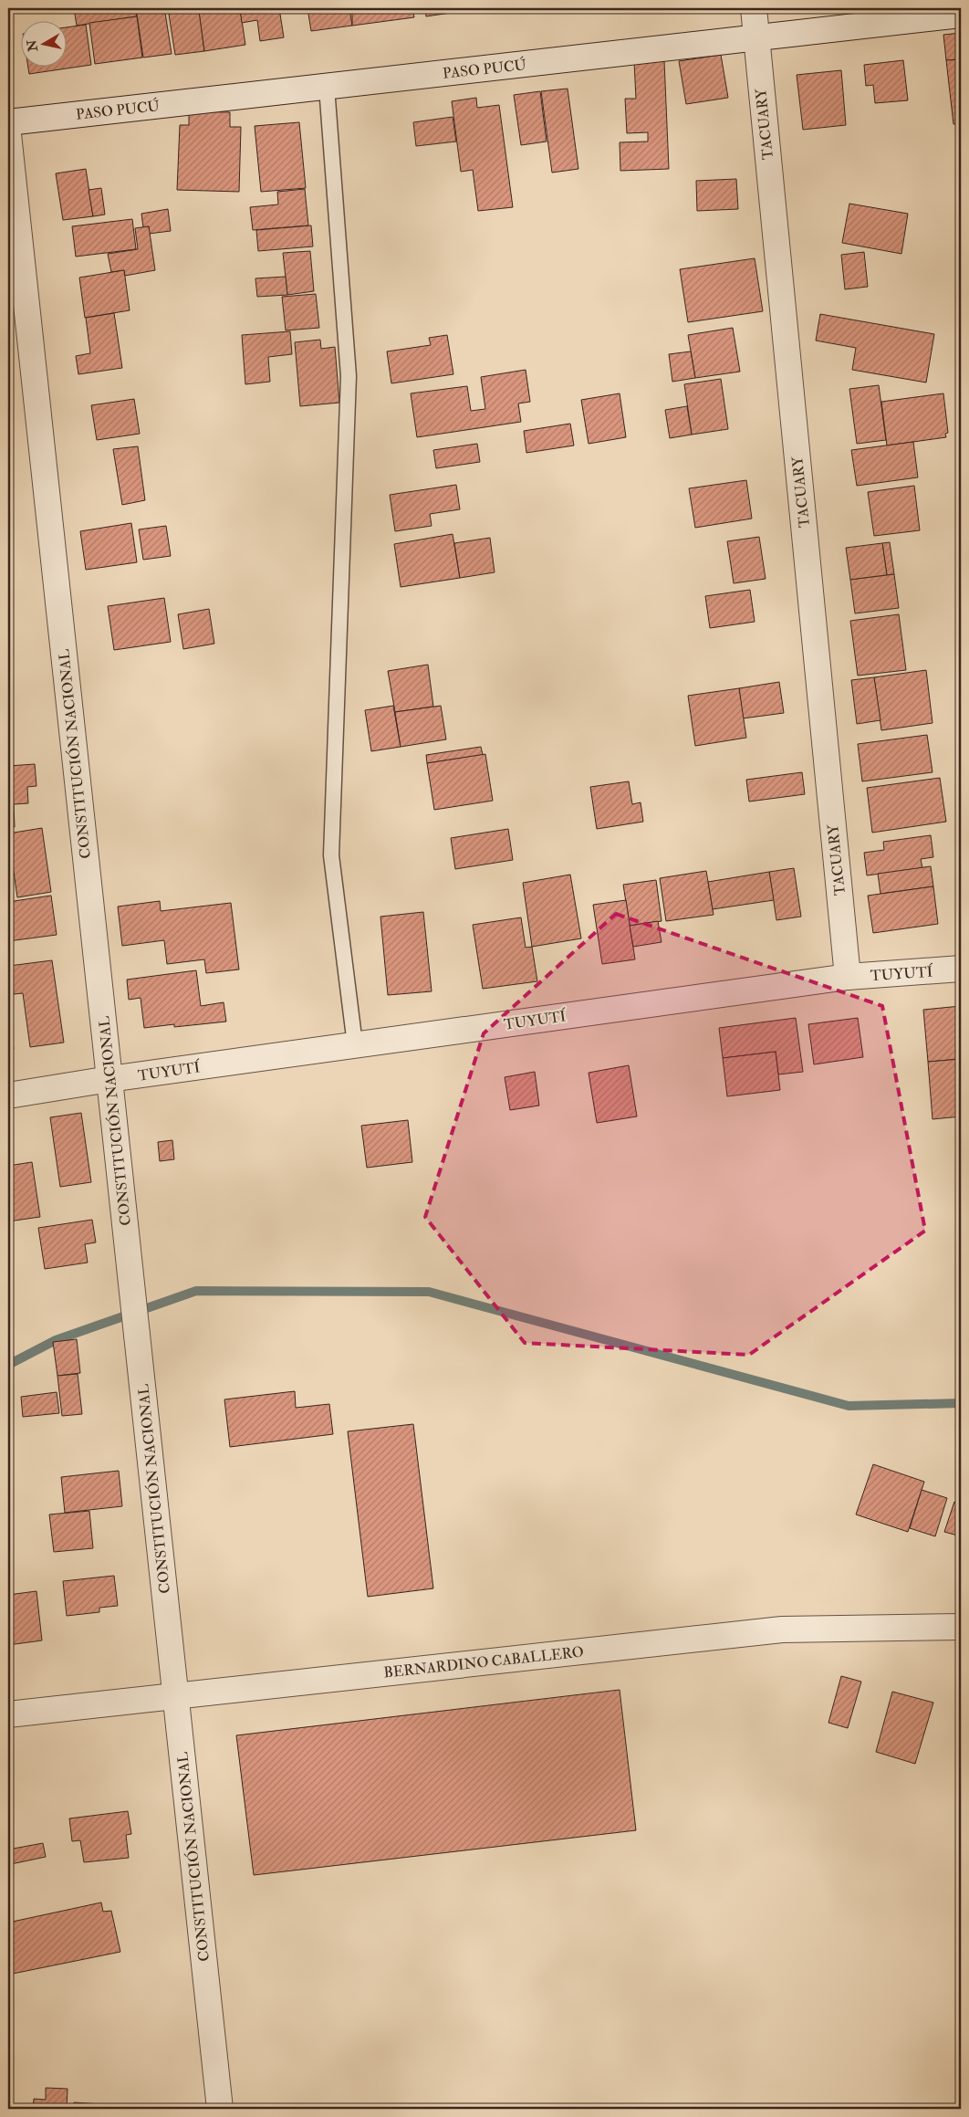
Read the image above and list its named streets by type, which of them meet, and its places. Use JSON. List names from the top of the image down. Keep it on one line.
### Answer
{"streets":{"street":["PASO PUCÚ","TACUARY","CONSTITUCIÓN NACIONAL","TUYUTÍ","BERNARDINO CABALLERO"]},"crossings":[["PASO PUCÚ","TACUARY"],["TACUARY","TUYUTÍ"],["CONSTITUCIÓN NACIONAL","TUYUTÍ"],["CONSTITUCIÓN NACIONAL","BERNARDINO CABALLERO"]],"north":"left"}
